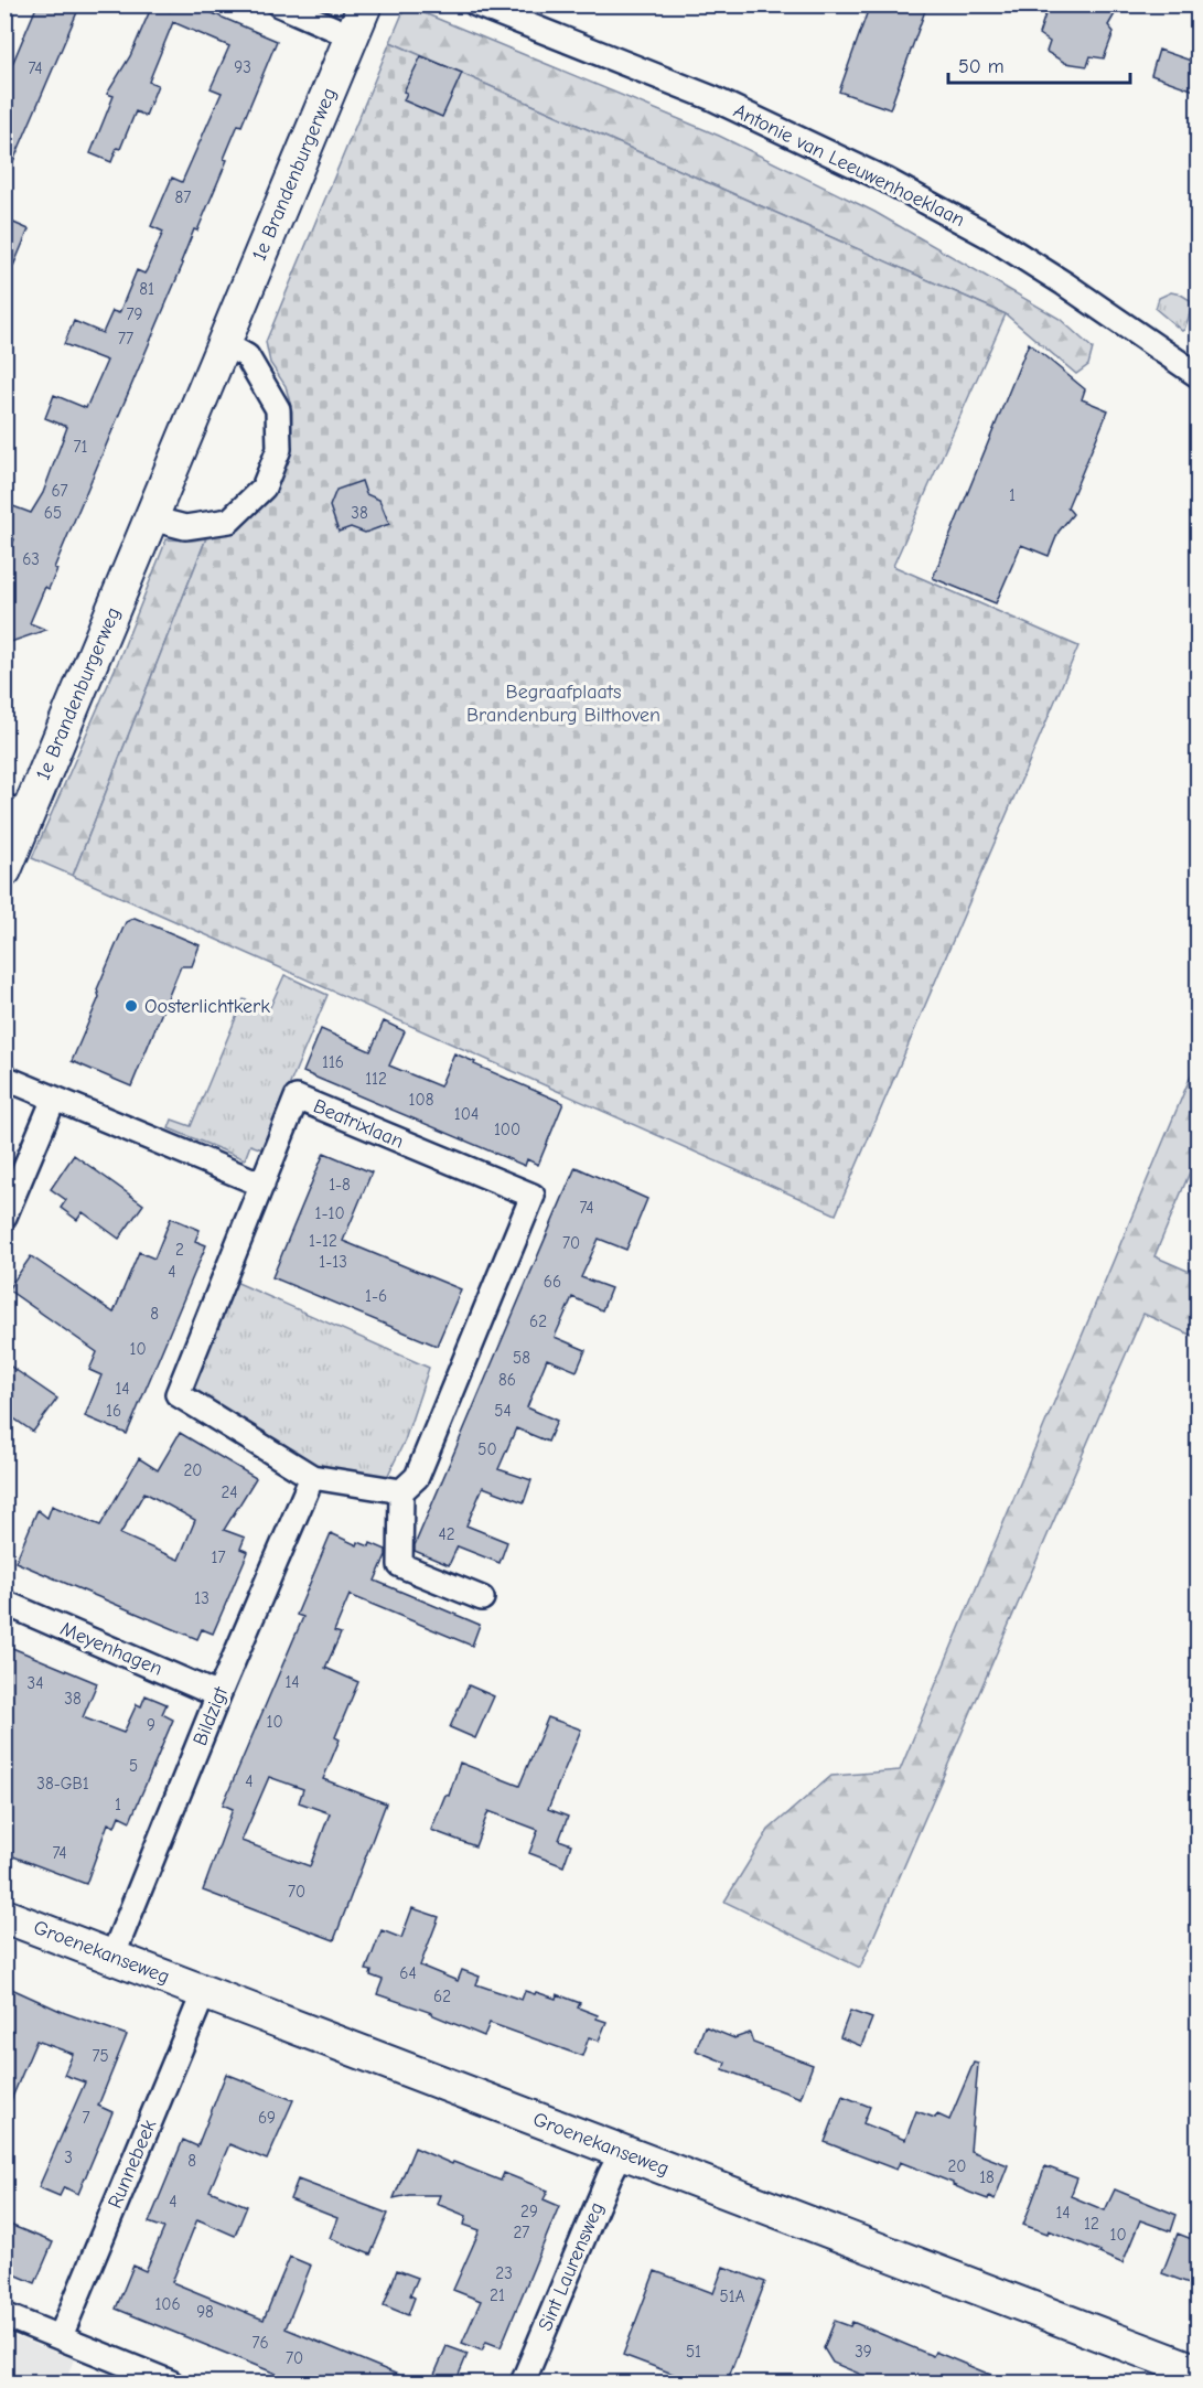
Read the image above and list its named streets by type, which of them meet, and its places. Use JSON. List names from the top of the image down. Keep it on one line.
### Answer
{"streets":{"main road":["1e Brandenburgerweg","Groenekanseweg"],"street":["Antonie van Leeuwenhoeklaan","Beatrixlaan","Meyenhagen","Bildzigt","Runnebeek","Sint Laurensweg"]},"crossings":[["Beatrixlaan","Bildzigt"],["Meyenhagen","Bildzigt"],["Bildzigt","Groenekanseweg"],["Groenekanseweg","Runnebeek"],["Groenekanseweg","Sint Laurensweg"]],"parks":["Begraafplaats Brandenburg Bilthoven"],"places":["Oosterlichtkerk"],"house_numbers":["93","74","87","81","79","77","71","67","1","65","38","63","116","112","108","104","100","1-8","74","1-10","1-12","70","2","1-13","4","66","1-6","8","62","10","58","86","14","16","54","50","20","24","42","17","13","14","34","38","10","9","5","4","38-GB1","1","74","70","64","62","75","7","69","3","8","20","18","4","29","14","12","27","10","23","21","51A","106","98","76","51","39","70"],"scale_bar":"50 m"}
